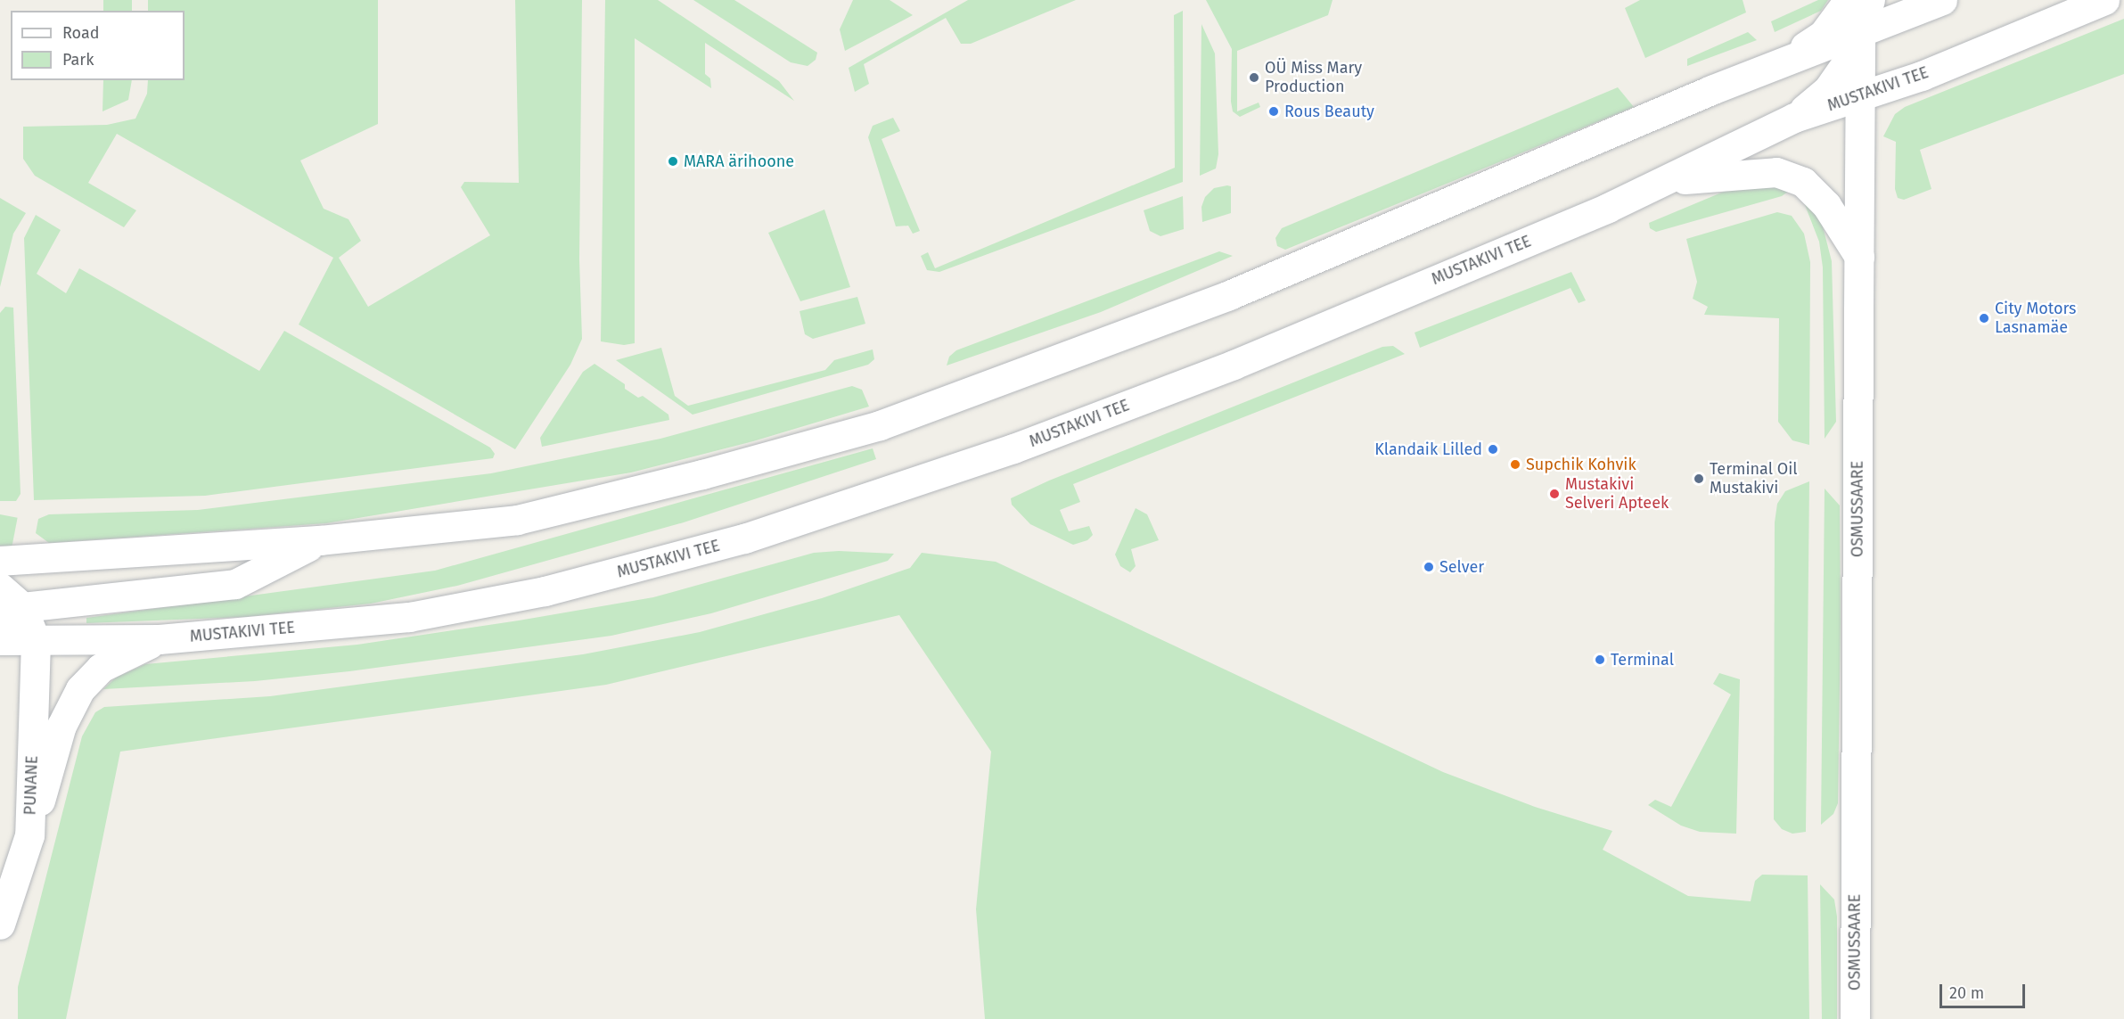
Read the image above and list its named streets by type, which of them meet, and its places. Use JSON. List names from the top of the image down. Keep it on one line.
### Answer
{"streets":{"main road":["MUSTAKIVI TEE","OSMUSSAARE","PUNANE"]},"crossings":[["MUSTAKIVI TEE","OSMUSSAARE"],["MUSTAKIVI TEE","PUNANE"]],"places":["OÜ Miss Mary Production","Rous Beauty","MARA ärihoone","City Motors Lasnamäe","Klandaik Lilled","Supchik Kohvik","Terminal Oil Mustakivi","Mustakivi Selveri Apteek","Selver","Terminal"],"legend":["Road","Park"],"scale_bar":"20 m"}
